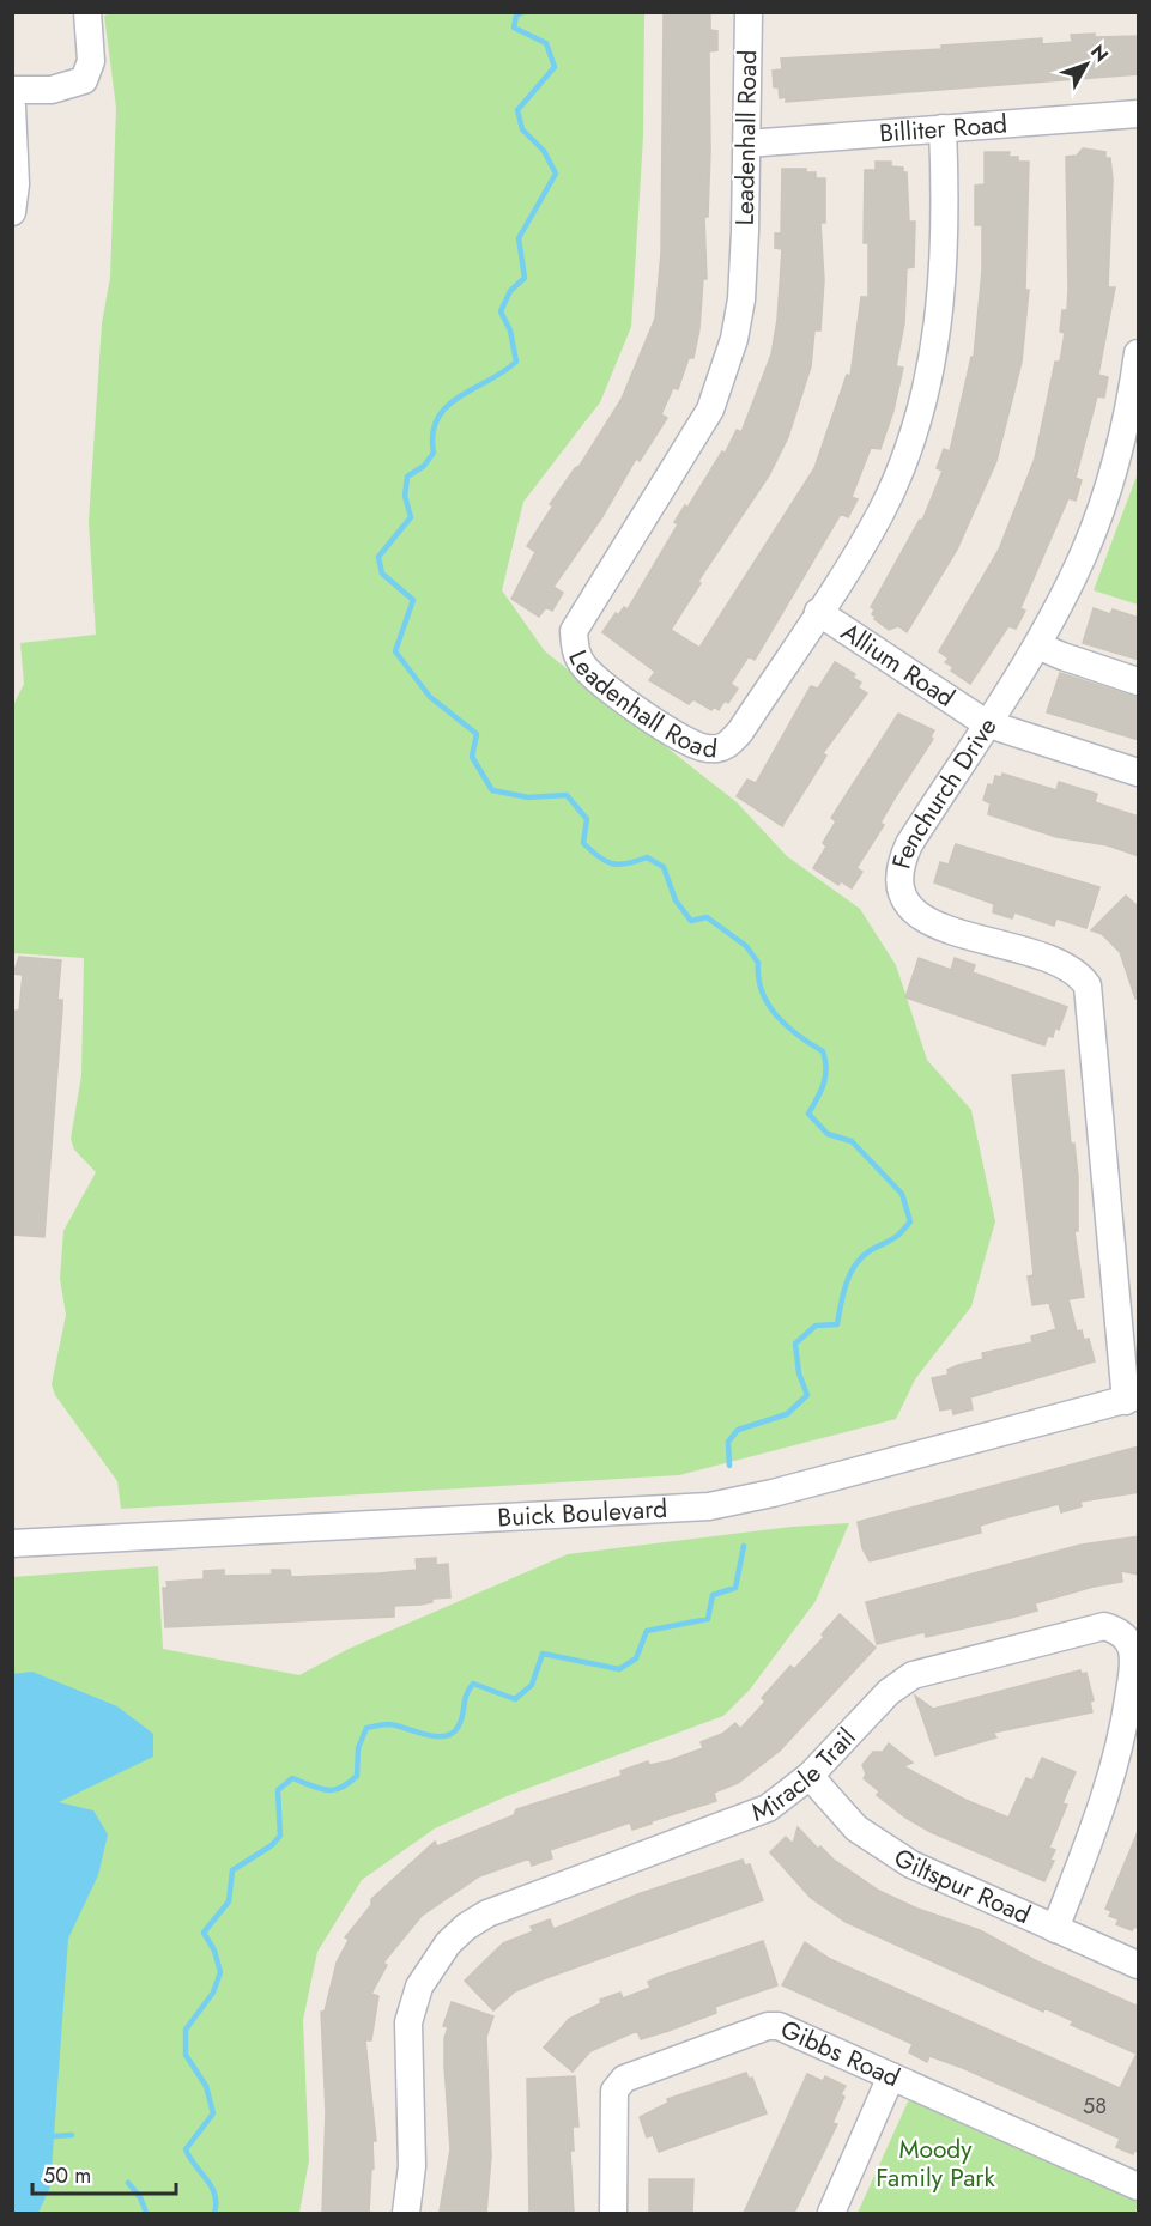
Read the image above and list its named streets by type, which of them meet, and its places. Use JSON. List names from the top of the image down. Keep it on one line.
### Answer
{"streets":{"street":["Billiter Road","Leadenhall Road","Allium Road","Fenchurch Drive","Buick Boulevard","Miracle Trail","Giltspur Road","Gibbs Road"]},"crossings":[["Billiter Road","Leadenhall Road"],["Leadenhall Road","Allium Road"],["Allium Road","Fenchurch Drive"],["Fenchurch Drive","Buick Boulevard"],["Miracle Trail","Giltspur Road"]],"parks":["Moody Family Park"],"house_numbers":["58"],"scale_bar":"50 m","north":"top right"}
